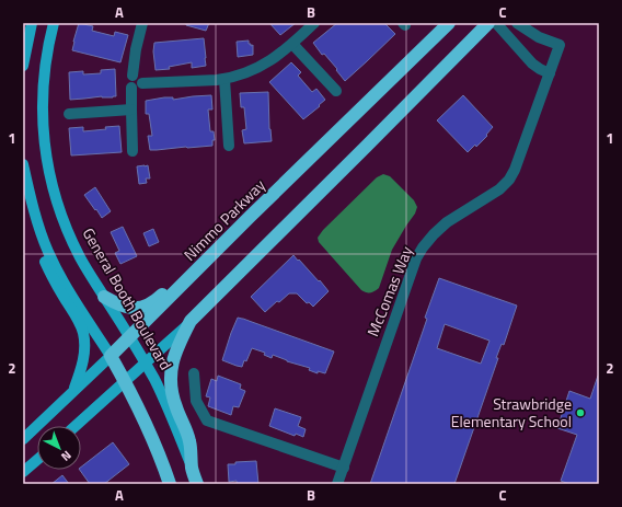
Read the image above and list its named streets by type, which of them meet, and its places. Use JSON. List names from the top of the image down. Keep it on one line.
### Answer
{"streets":{"highway":["Nimmo Parkway","General Booth Boulevard"],"street":["McComas Way"]},"crossings":[["Nimmo Parkway","General Booth Boulevard"]],"places":["Strawbridge Elementary School"],"north":"bottom right","grid":{"columns":["A","B","C"],"rows":["1","2"]}}
